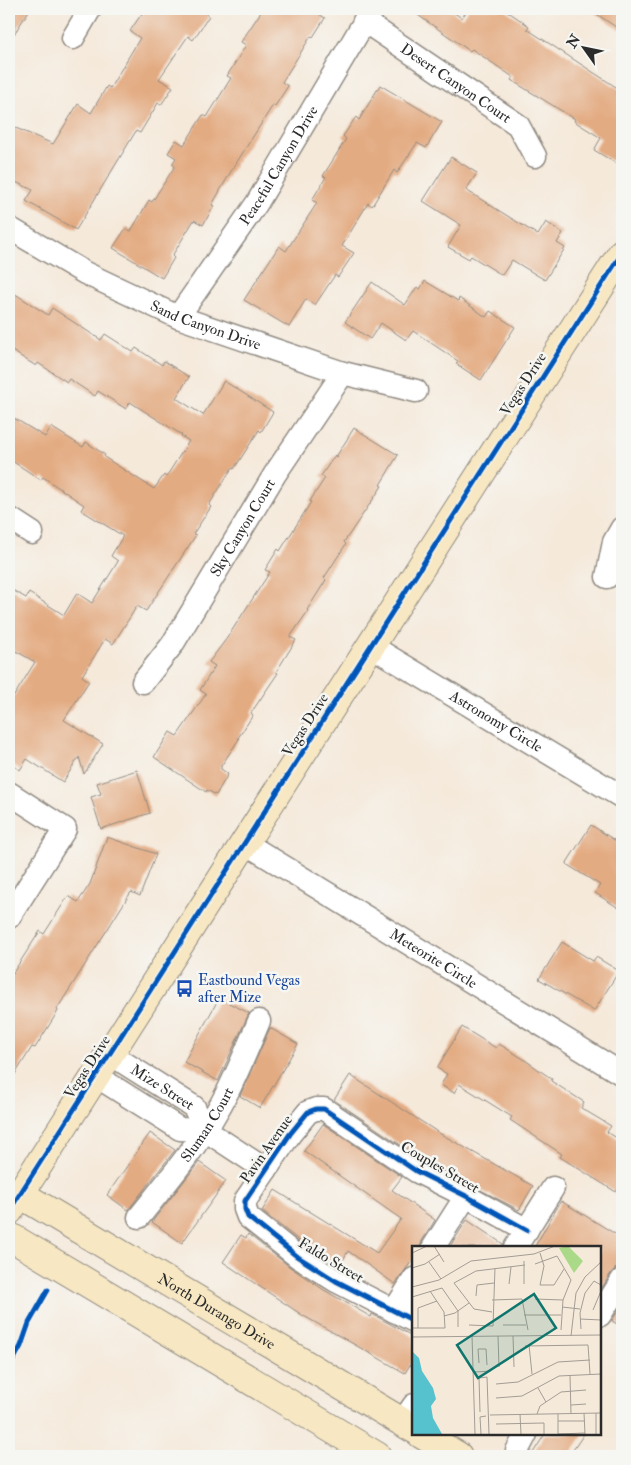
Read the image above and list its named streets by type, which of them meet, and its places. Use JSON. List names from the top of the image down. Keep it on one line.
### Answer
{"streets":{"main road":["Vegas Drive","North Durango Drive"],"street":["Desert Canyon Court","Peaceful Canyon Drive","Sand Canyon Drive","Sky Canyon Court","Astronomy Circle","Meteorite Circle","Mize Street","Sluman Court","Pavin Avenue","Couples Street","Faldo Street"]},"crossings":[["Desert Canyon Court","Peaceful Canyon Drive"],["Peaceful Canyon Drive","Sand Canyon Drive"],["Sand Canyon Drive","Sky Canyon Court"],["Vegas Drive","Astronomy Circle"],["Vegas Drive","Meteorite Circle"],["Vegas Drive","Mize Street"],["Vegas Drive","North Durango Drive"],["Mize Street","Sluman Court"],["Pavin Avenue","Couples Street"],["Pavin Avenue","Faldo Street"]],"places":{"bus stop":["Eastbound Vegas after Mize"]},"north":"top left"}
